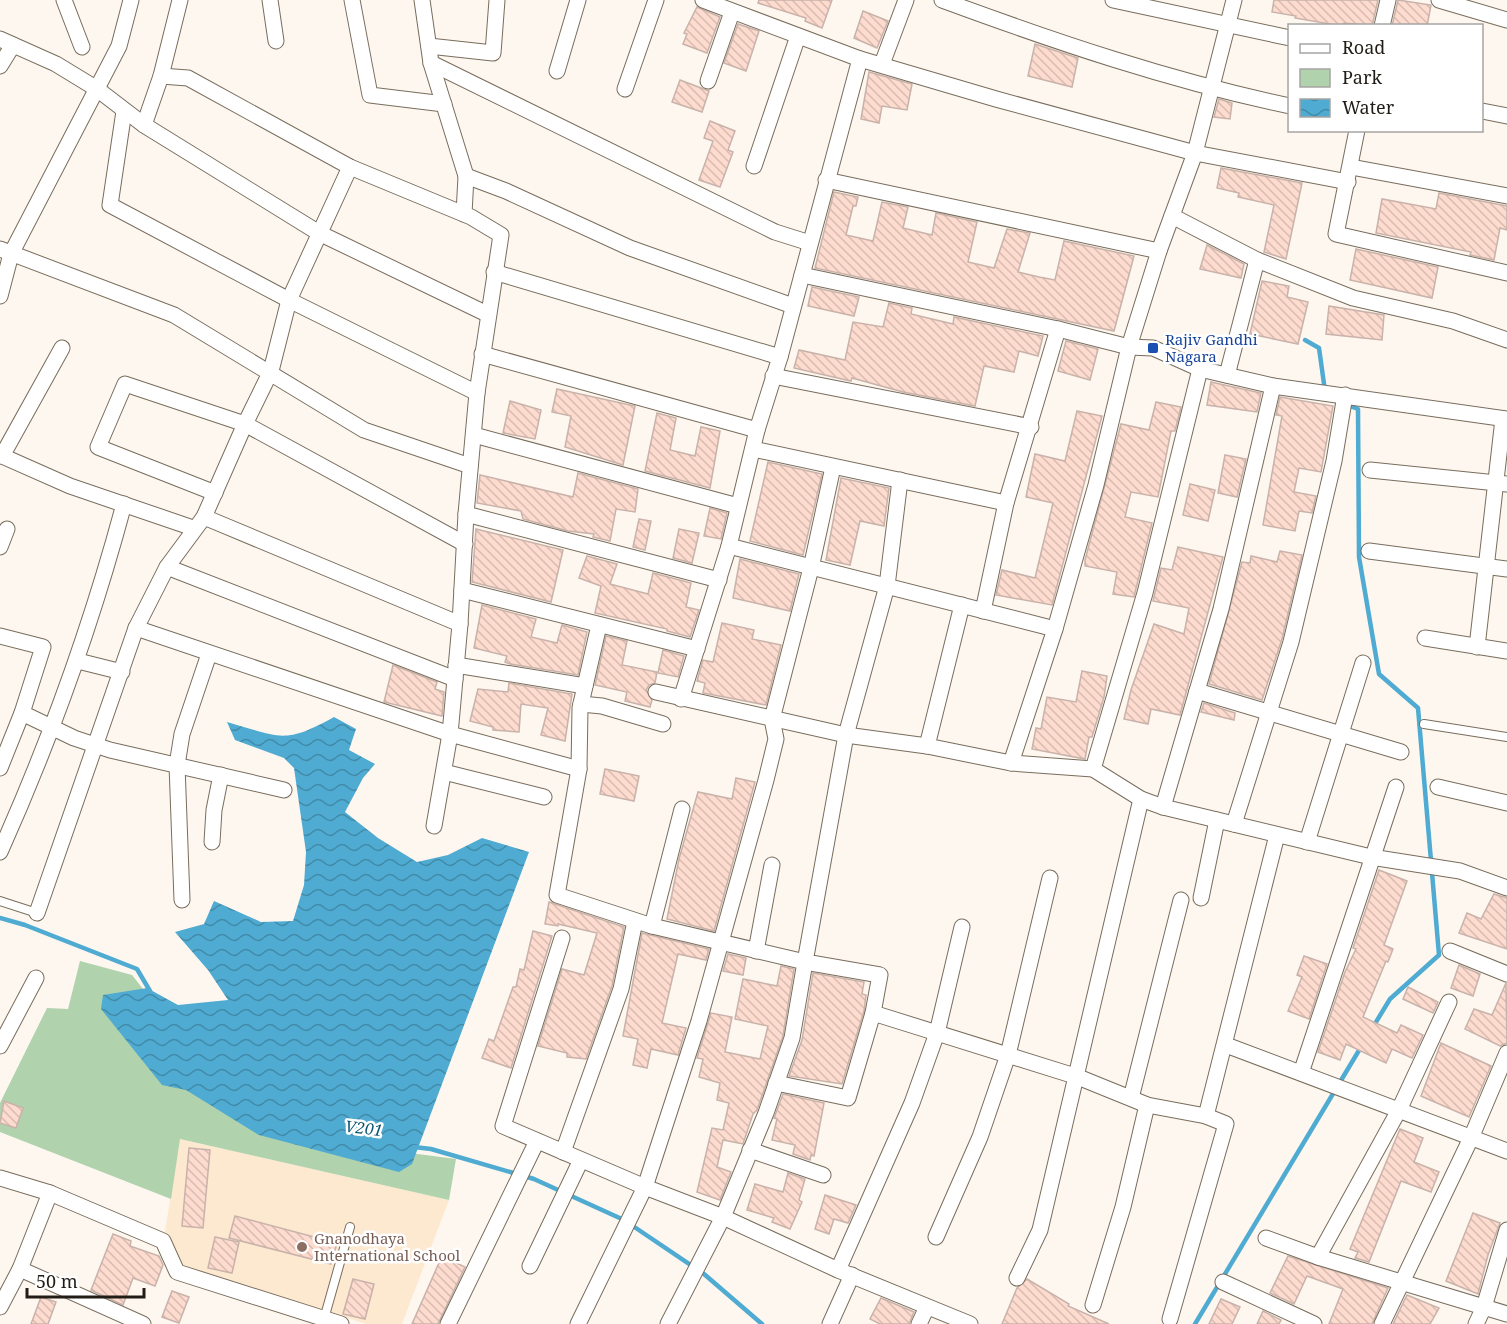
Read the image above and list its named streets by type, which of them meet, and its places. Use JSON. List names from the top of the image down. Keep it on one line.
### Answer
{"water":["V201"],"places":{"transit":["Rajiv Gandhi Nagara"],"other":["Gnanodhaya International School"]},"legend":["Road","Park","Water"],"scale_bar":"50 m"}
